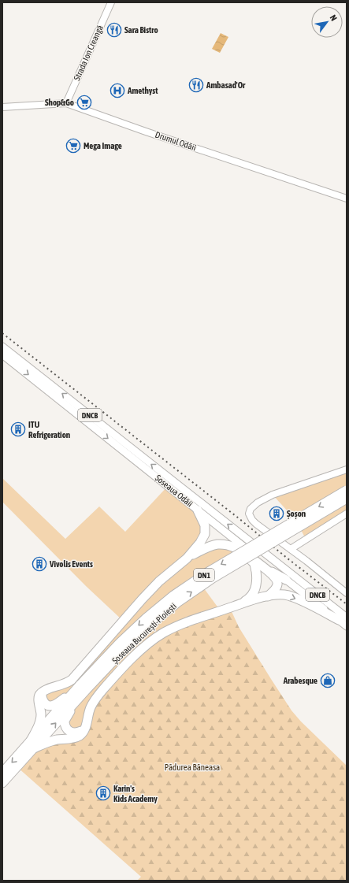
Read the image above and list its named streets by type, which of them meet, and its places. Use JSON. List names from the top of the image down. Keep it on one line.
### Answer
{"streets":{"highway":["DN1","Șoseaua București-Ploiești"],"main road":["DNCB","Șoseaua Odăii"],"street":["Strada Ion Creangă","Drumul Odăii"]},"crossings":[["Strada Ion Creangă","Drumul Odăii"]],"parks":["Pădurea Băneasa"],"places":{"restaurant":["Sara Bistro","Ambasad'Or"],"hospital":["Amethyst"],"supermarket":["Shop&Go","Mega Image"],"building":["ITU Refrigeration","Șoșon","Vivolis Events","Karin's Kids Academy"],"shop":["Arabesque"]},"north":"top right"}
